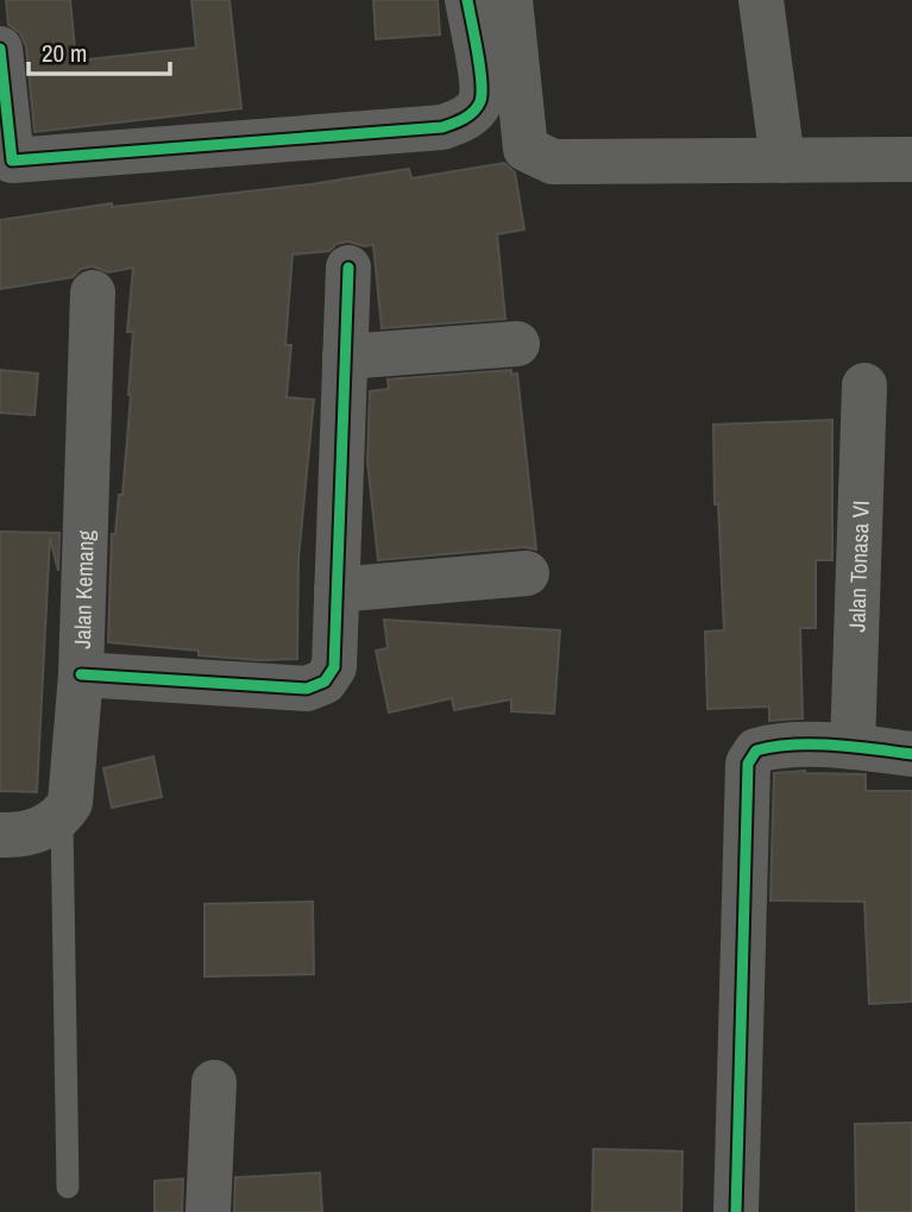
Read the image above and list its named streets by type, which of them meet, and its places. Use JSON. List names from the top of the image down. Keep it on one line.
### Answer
{"streets":{"street":["Jalan Tonasa VI","Jalan Kemang"]},"scale_bar":"20 m"}
